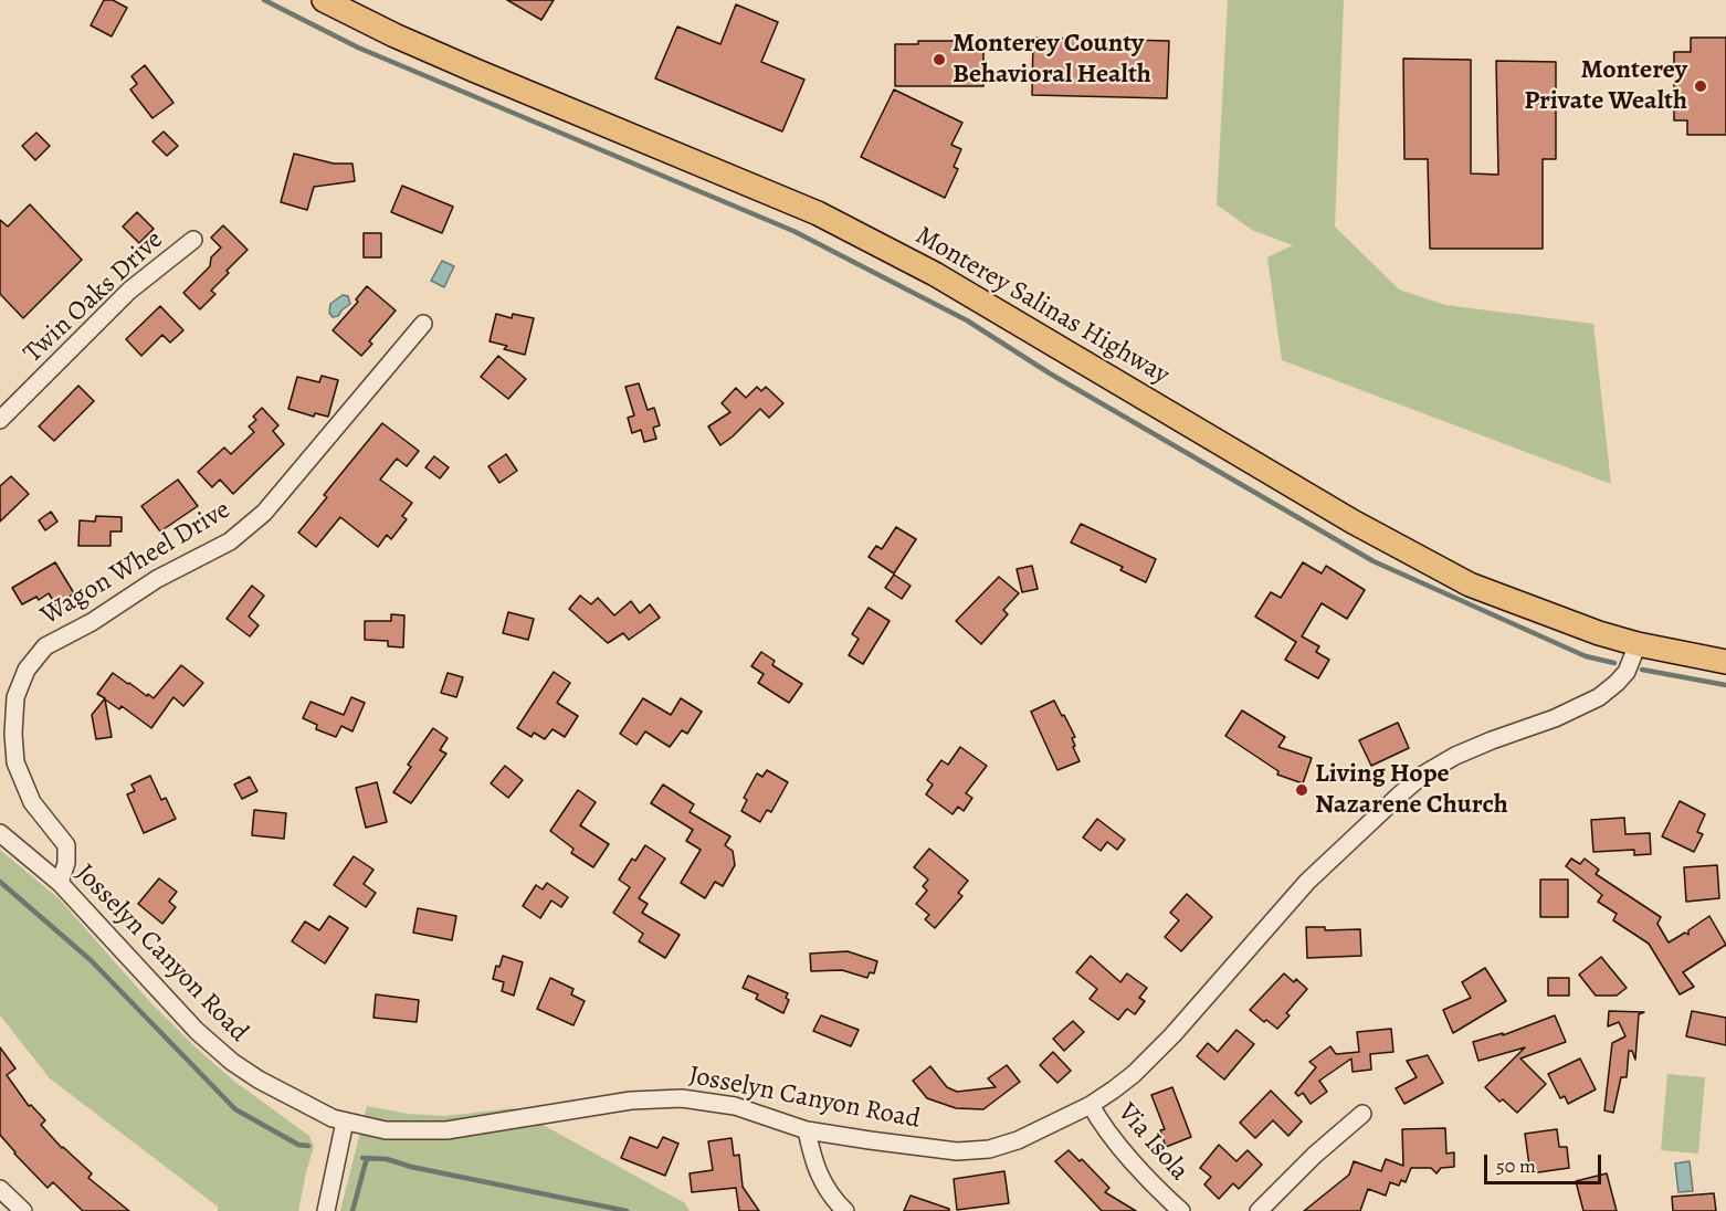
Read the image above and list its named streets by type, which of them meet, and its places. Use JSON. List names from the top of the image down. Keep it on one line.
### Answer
{"streets":{"highway":["Monterey Salinas Highway"],"street":["Twin Oaks Drive","Wagon Wheel Drive","Josselyn Canyon Road","Via Isola"]},"crossings":[["Monterey Salinas Highway","Josselyn Canyon Road"],["Wagon Wheel Drive","Josselyn Canyon Road"],["Josselyn Canyon Road","Via Isola"]],"places":["Monterey County Behavioral Health","Monterey Private Wealth","Living Hope Nazarene Church"],"scale_bar":"50 m"}
